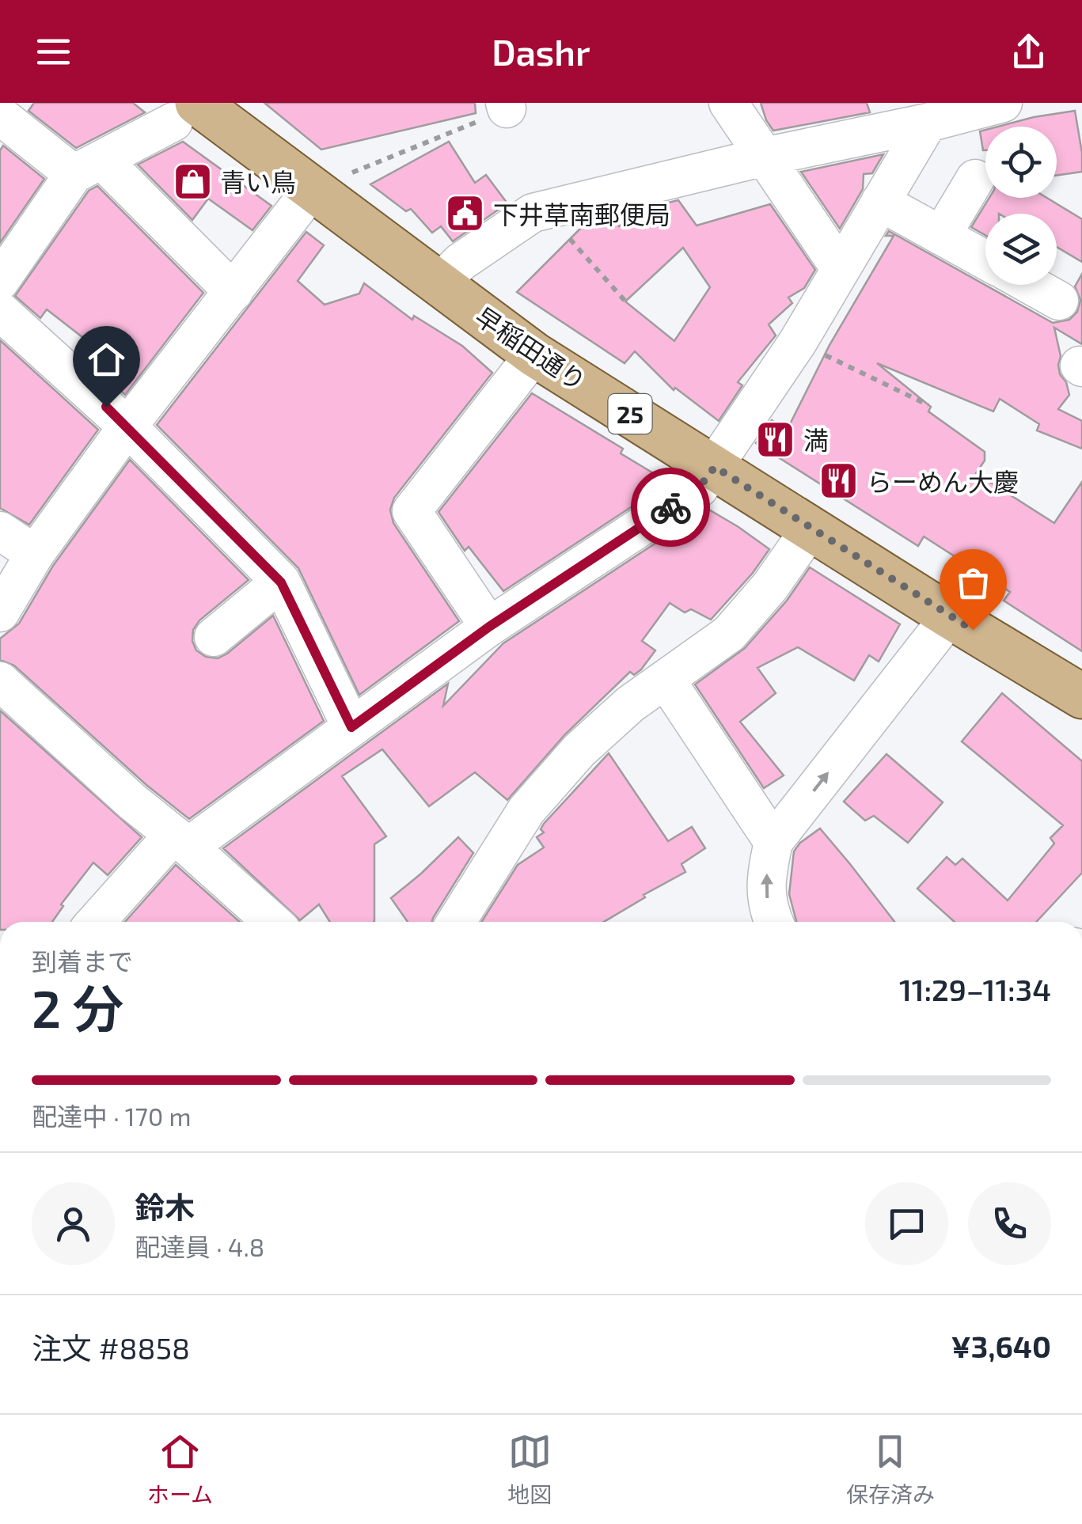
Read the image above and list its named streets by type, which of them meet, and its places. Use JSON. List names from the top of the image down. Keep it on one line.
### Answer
{"streets":{"main road":["早稲田通り","25"]},"places":{"shop":["青い鳥"],"public building":["下井草南郵便局"],"restaurant":["満","らーめん大慶"]},"page":{"header":"Dashr","heading":["2 分","到着まで","11:29–11:34"],"panel":["鈴木","配達員 · 4.8","注文 #8858","¥3,640"],"bar":"配達中 · 170 m","tabs":["ホーム","地図","保存済み"]}}
